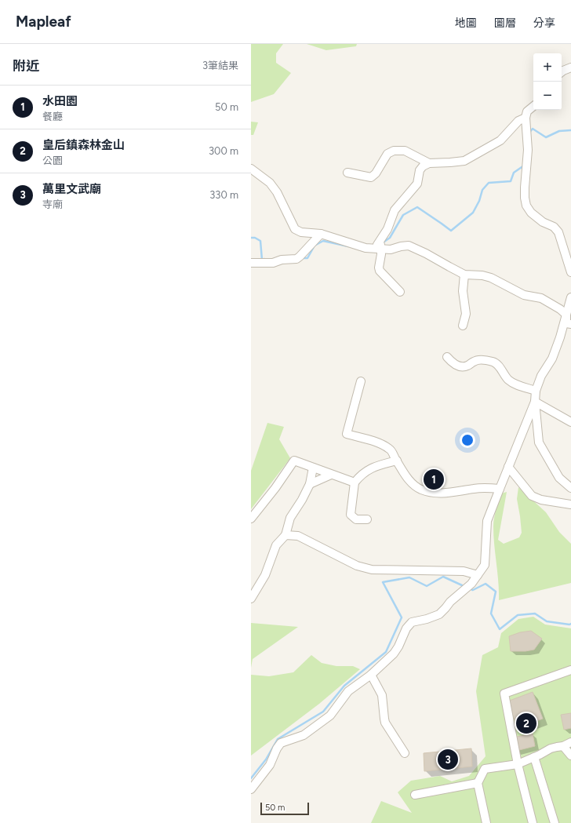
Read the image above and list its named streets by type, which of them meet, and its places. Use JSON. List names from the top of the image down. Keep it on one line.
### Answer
{"scale_bar":"50 m","page":{"header":"Mapleaf","nav":["地圖","圖層","分享"],"heading":["附近","3筆結果"],"map_buttons":["+","−"],"list":[{"mark":"1","name":"水田園","note":"餐廳","value":"50 m"},{"mark":"2","name":"皇后鎮森林金山","note":"公園","value":"300 m"},{"mark":"3","name":"萬里文武廟","note":"寺廟","value":"330 m"}],"pins":["1","2","3"],"scale":"50 m"}}
